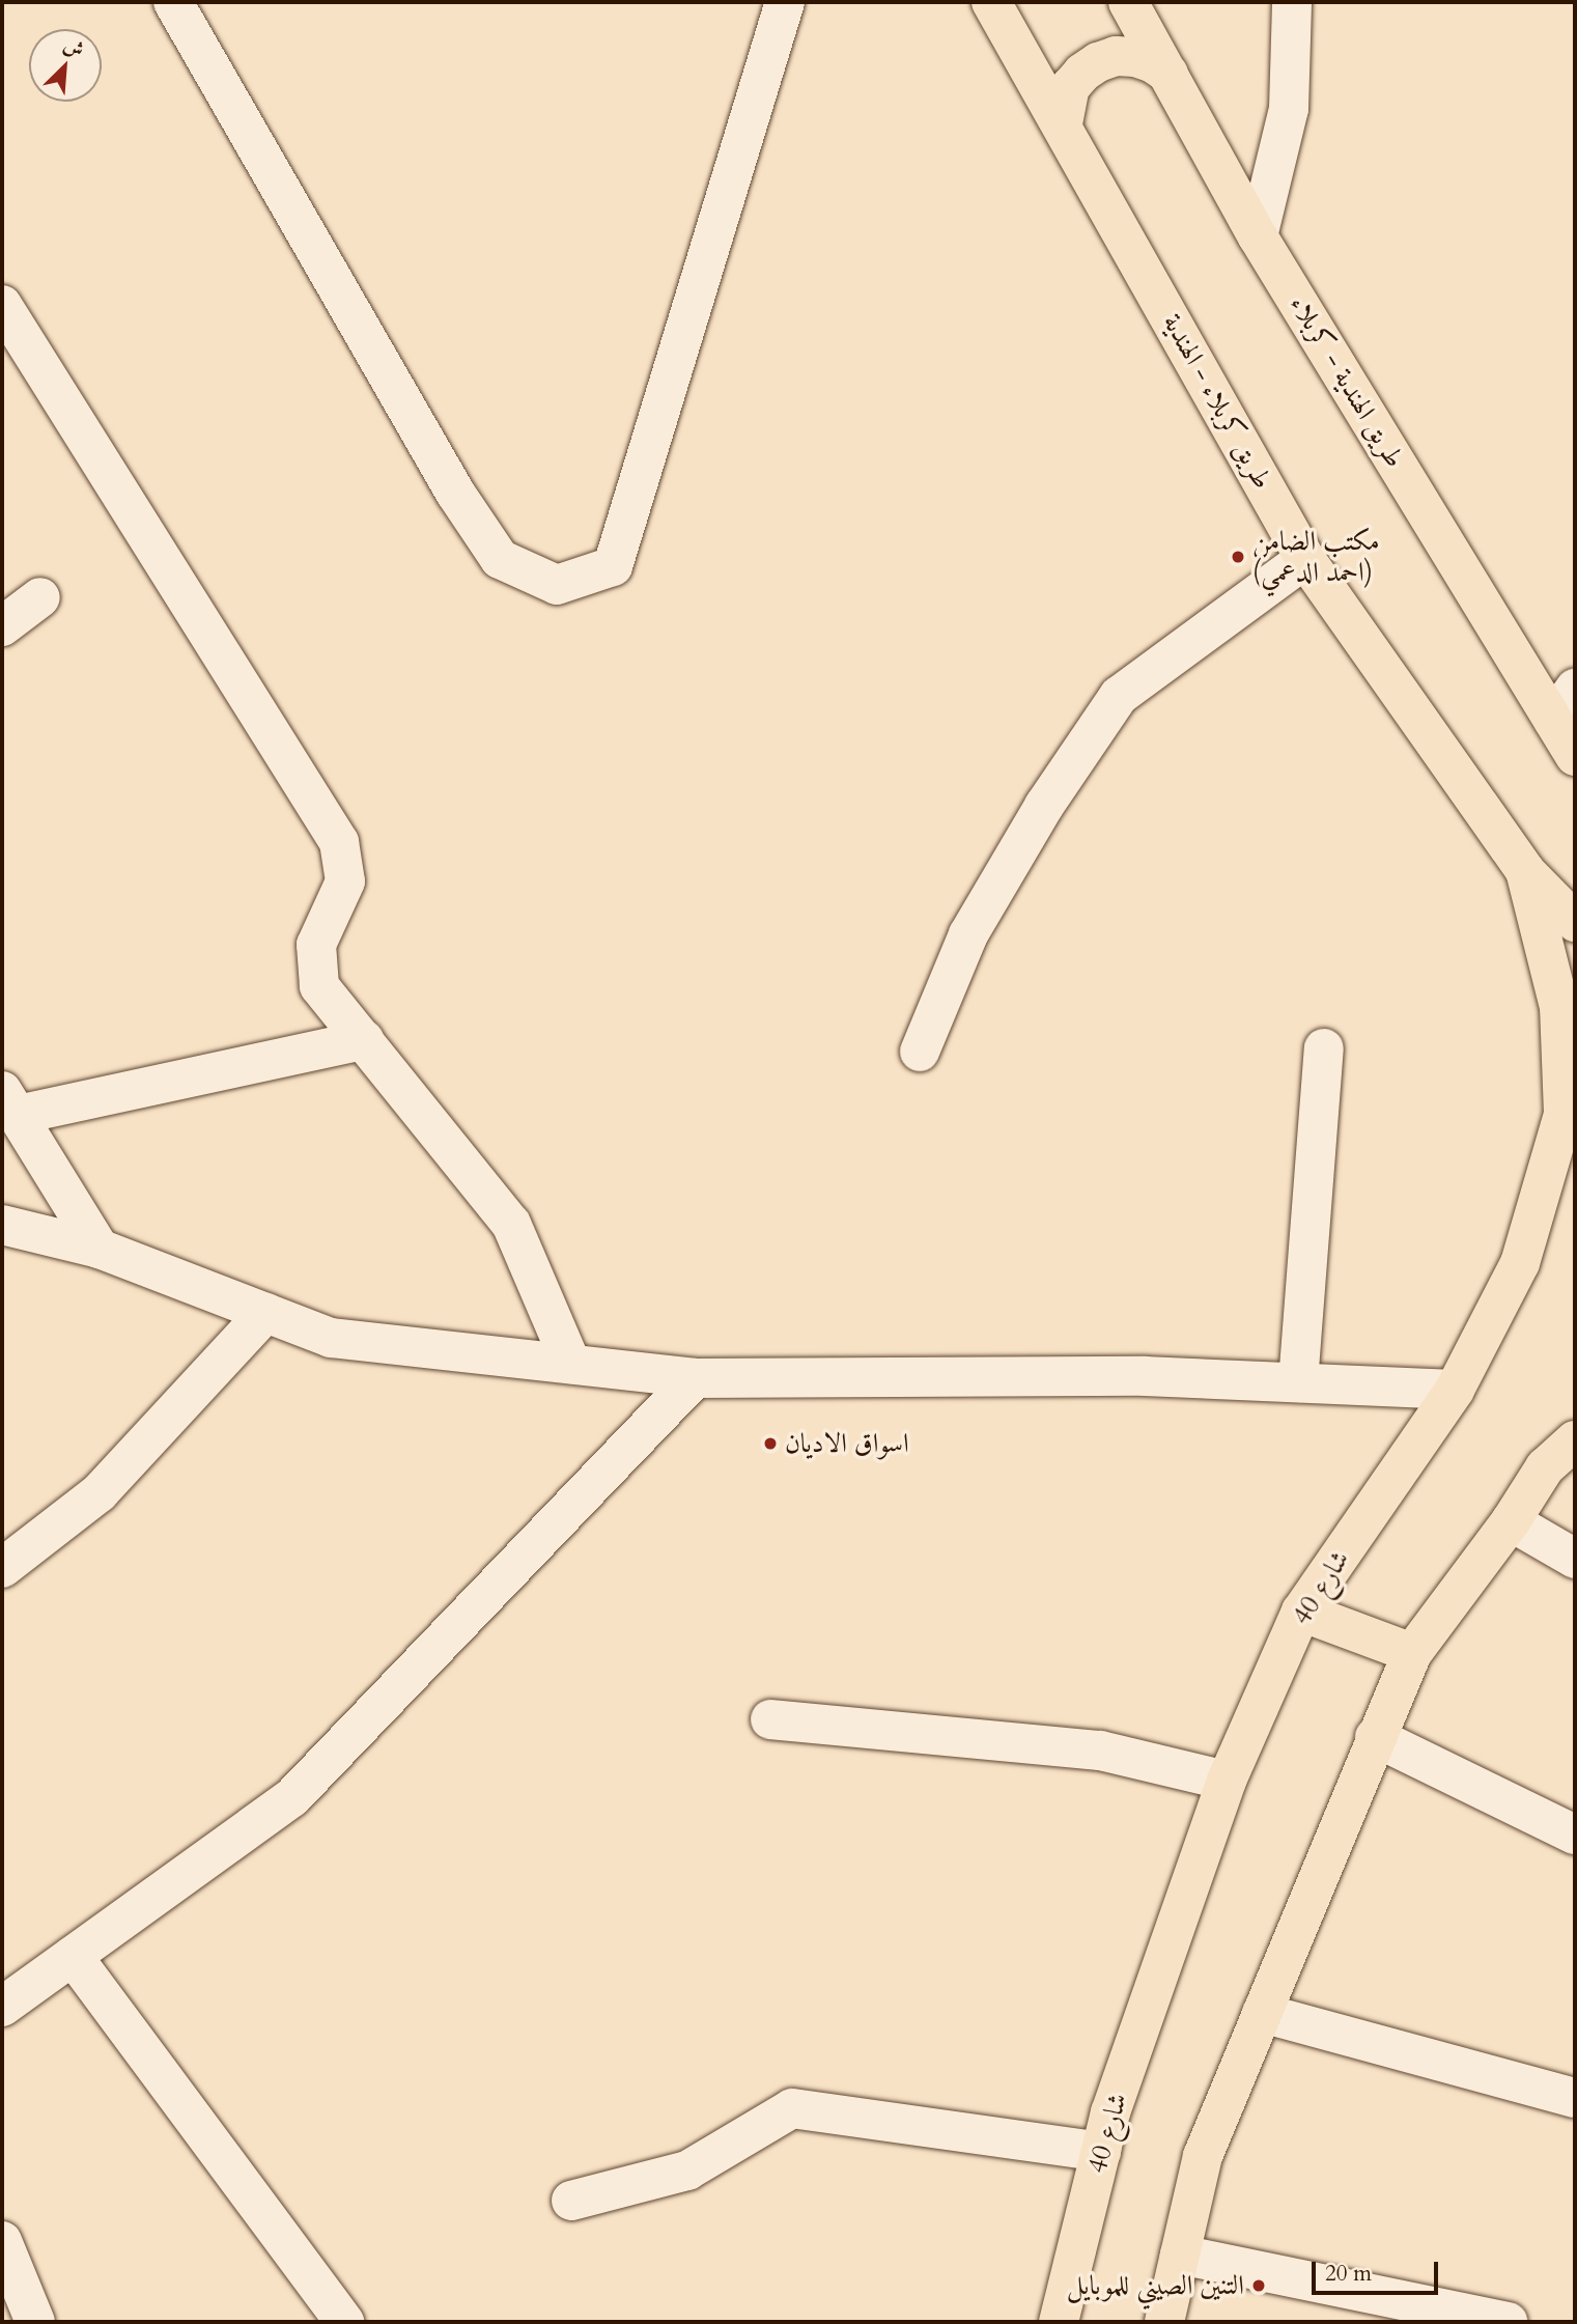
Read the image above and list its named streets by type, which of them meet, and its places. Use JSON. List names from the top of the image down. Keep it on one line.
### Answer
{"streets":{"main road":["طريق الهندية - كربلاء","طريق كربلاء - الهندية","شارع 40"]},"crossings":[["طريق كربلاء - الهندية","شارع 40"]],"places":["مكتب الضامن (احمد الدعمي)","اسواق الاديان","التنين الصيني للموبايل"],"scale_bar":"20 m","north":"top right"}
